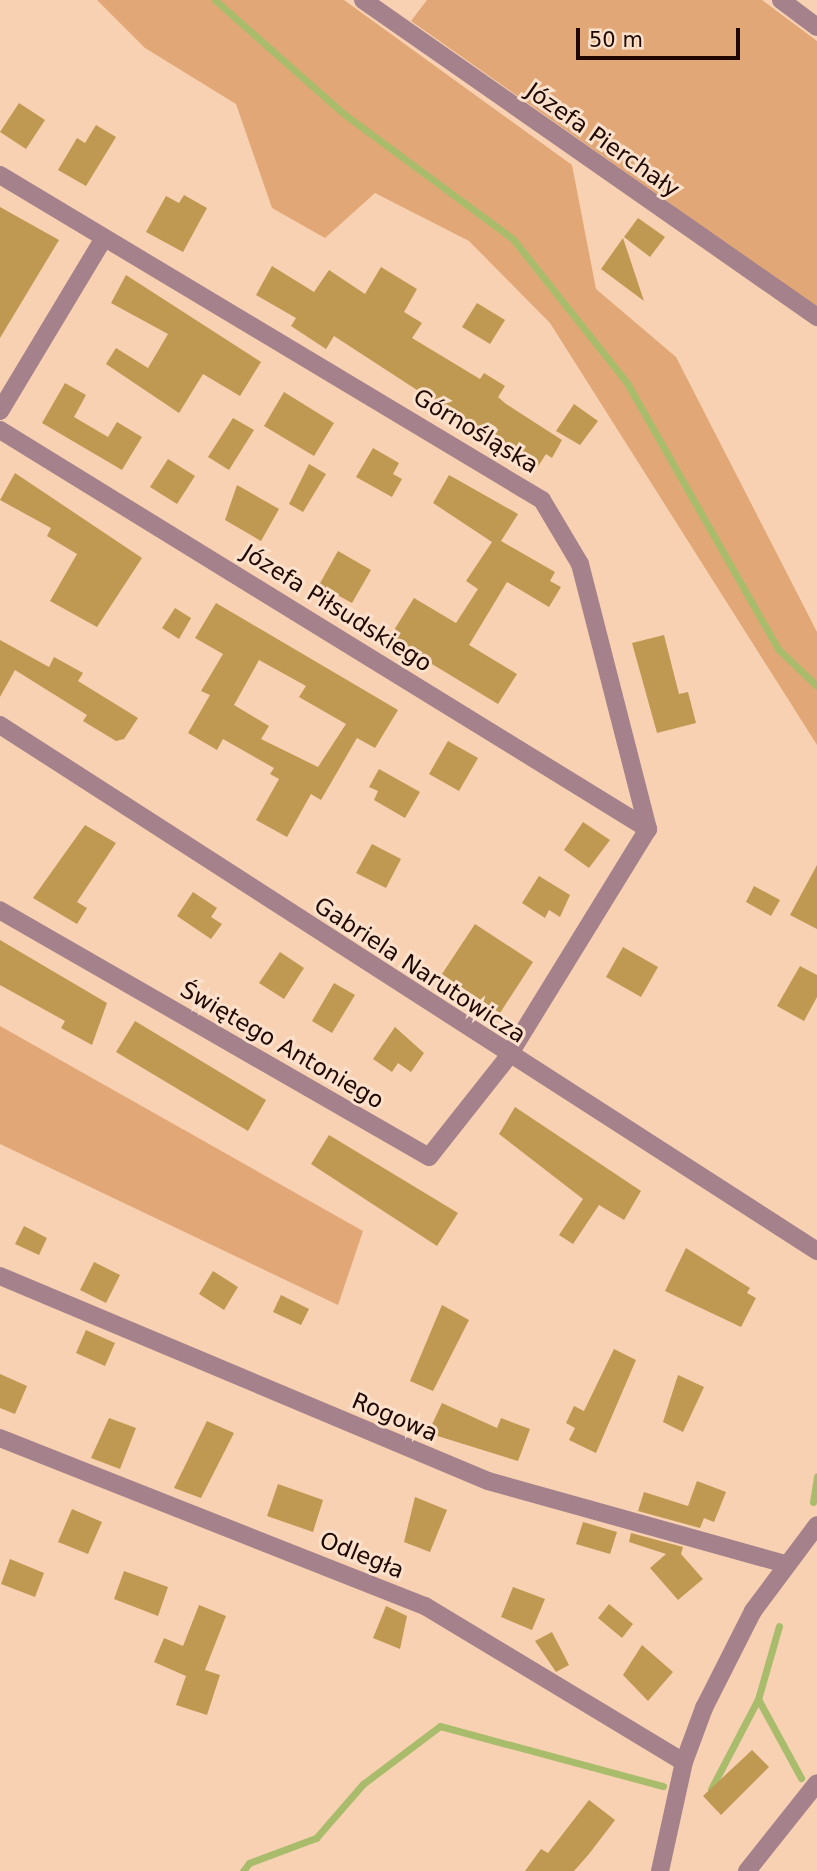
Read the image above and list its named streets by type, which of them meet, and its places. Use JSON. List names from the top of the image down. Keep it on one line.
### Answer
{"streets":{"street":["Józefa Pierchały","Górnośląska","Józefa Piłsudskiego","Gabriela Narutowicza","Świętego Antoniego","Rogowa","Odległa"]},"crossings":[["Górnośląska","Józefa Piłsudskiego"],["Gabriela Narutowicza","Świętego Antoniego"]],"scale_bar":"50 m"}
